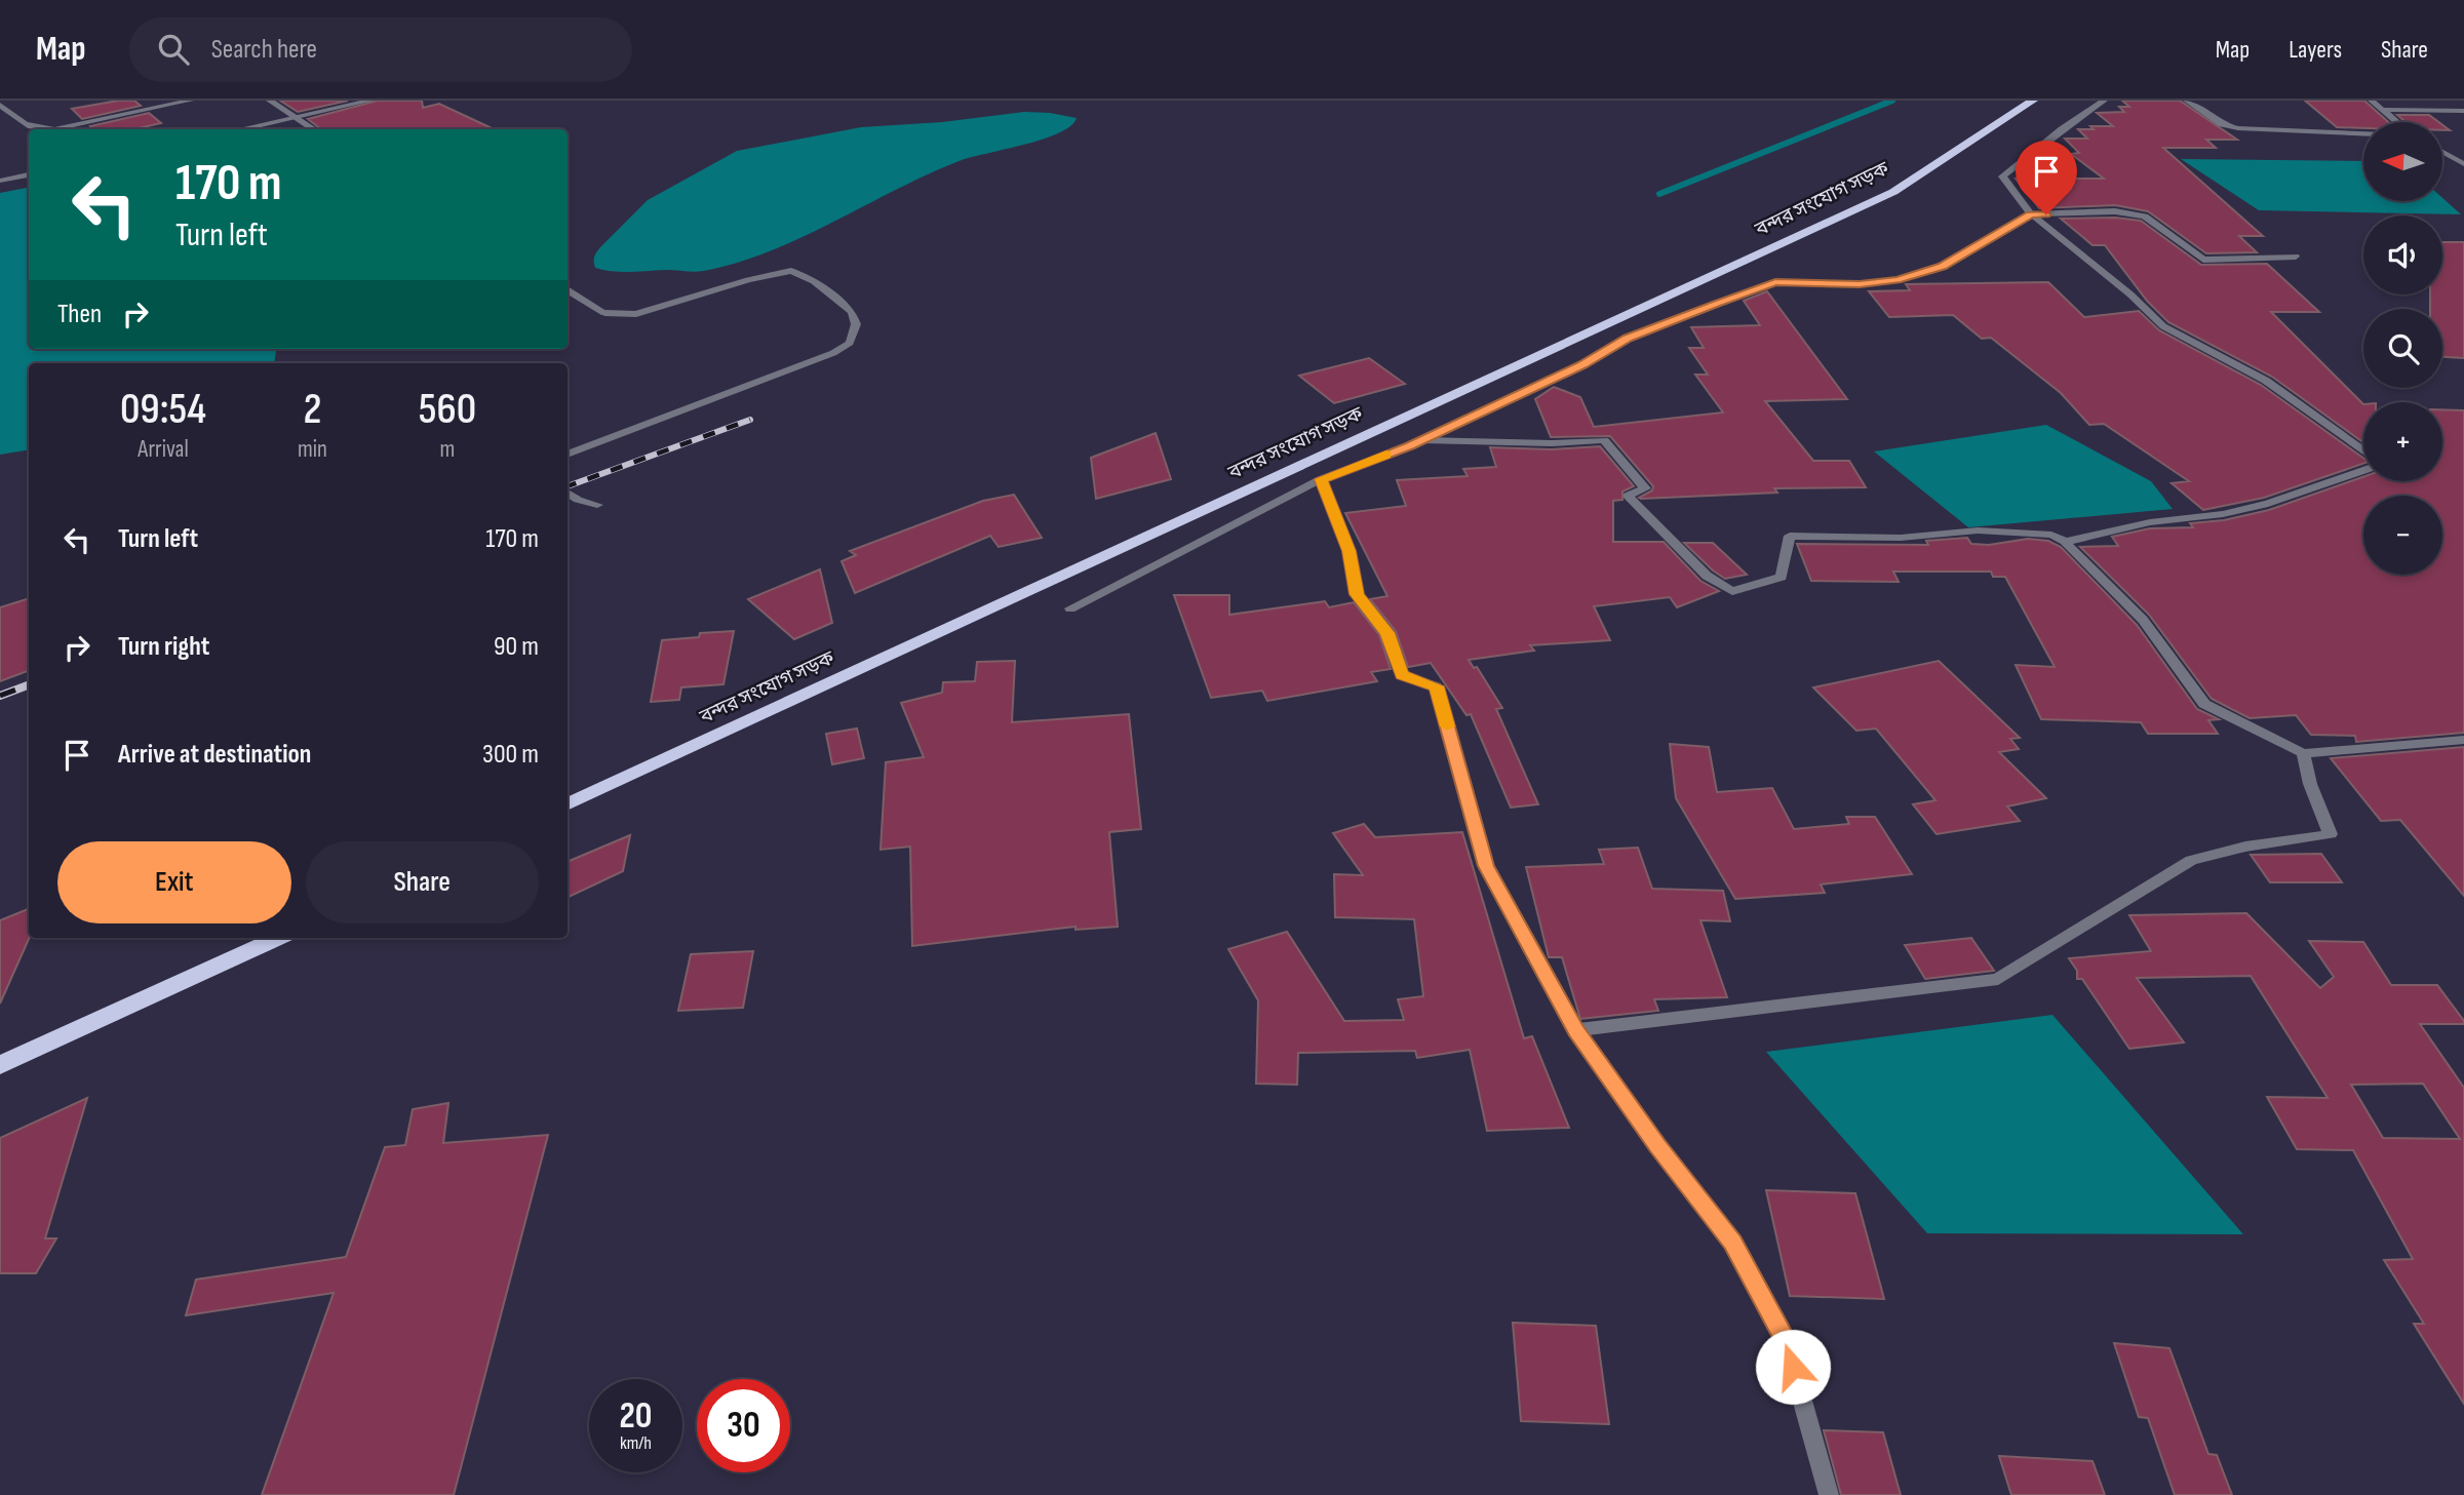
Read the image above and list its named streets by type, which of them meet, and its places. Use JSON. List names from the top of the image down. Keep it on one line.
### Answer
{"streets":{"highway":["বন্দর সংযোগ সড়ক"]},"north":"left","page":{"header":"Map","search":"Search here","nav":["Map","Layers","Share"],"map_buttons":["+","−"],"turn":["170 m","Turn left"],"then":"Then","eta":["09:54","Arrival","2","min","560","m"],"list":[{"name":"Turn left","value":"170 m"},{"name":"Turn right","value":"90 m"},{"name":"Arrive at destination","value":"300 m"}],"buttons":["Exit","Share"],"speed":"20 km/h","limit":"30"}}
